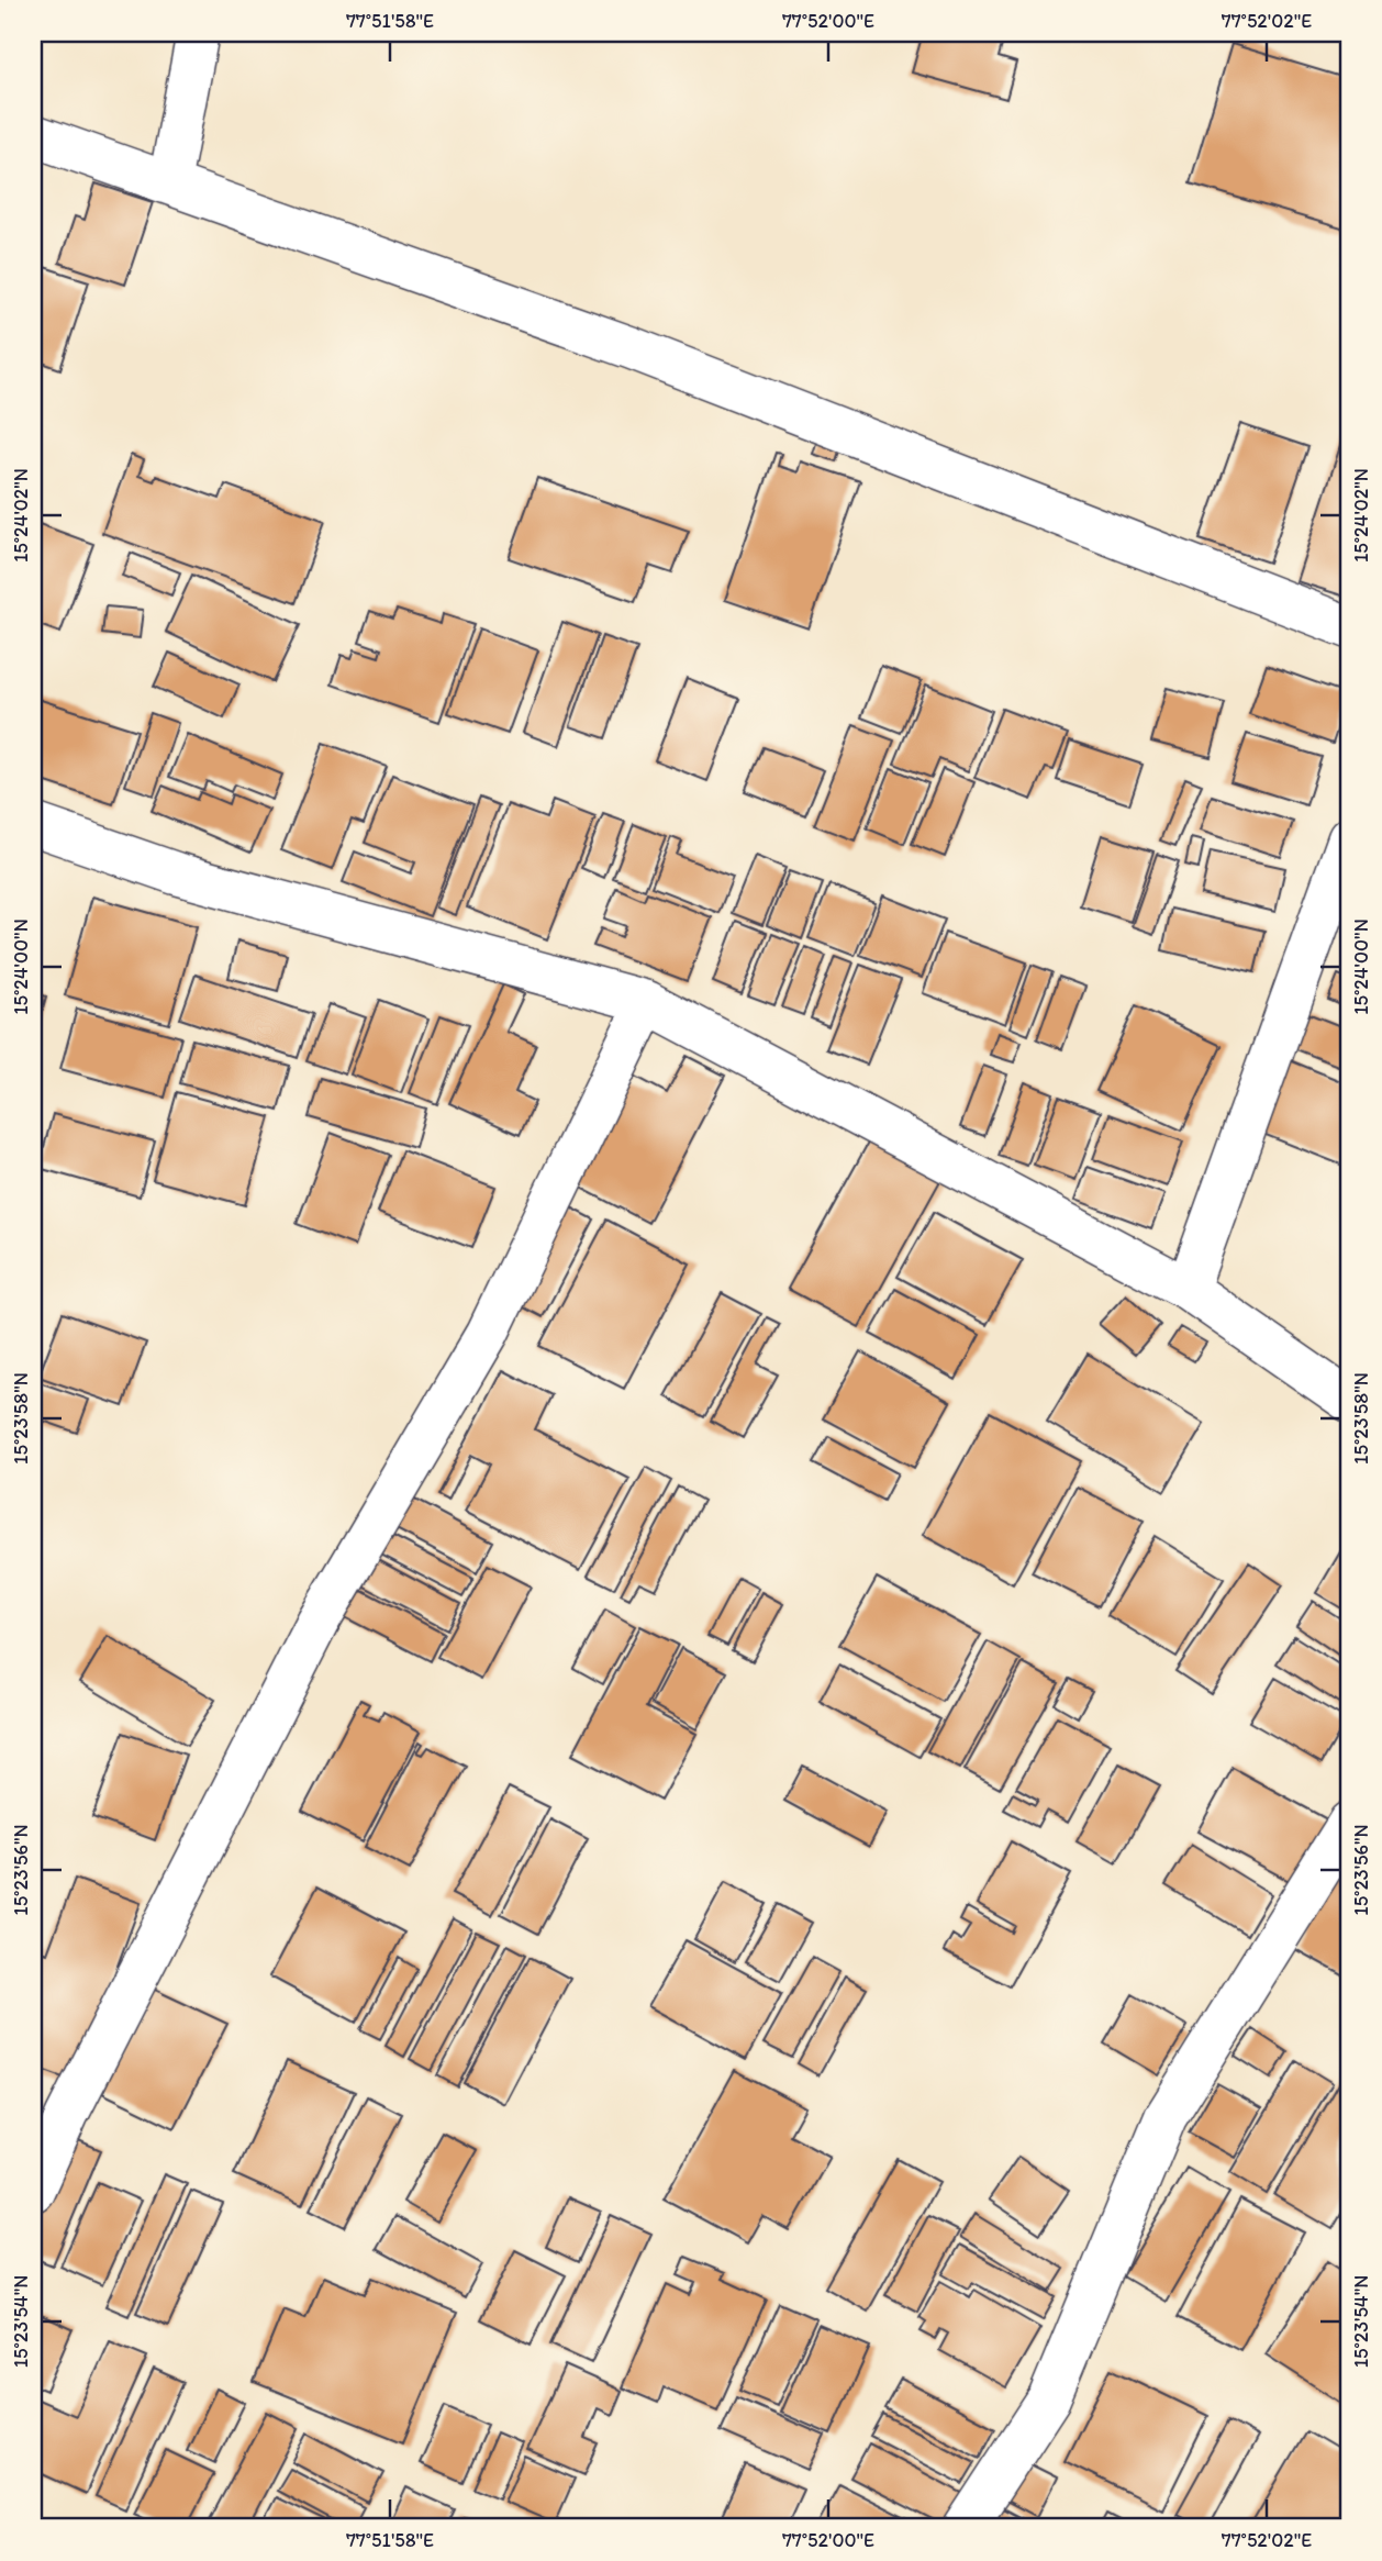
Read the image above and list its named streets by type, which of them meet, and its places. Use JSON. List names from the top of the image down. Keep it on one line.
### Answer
{"coordinates":["77°51'58\"E","77°52'00\"E","77°52'02\"E","15°24'02\"N","15°24'00\"N","15°23'58\"N","15°23'56\"N","15°23'54\"N"]}
